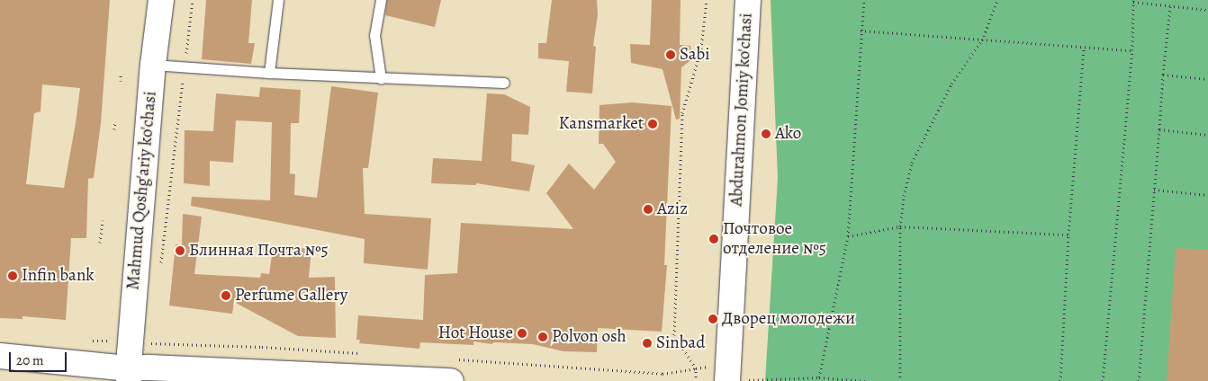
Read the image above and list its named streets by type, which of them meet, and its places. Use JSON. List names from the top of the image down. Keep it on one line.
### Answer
{"streets":{"main road":["Abdurahmon Jomiy ko'chasi","Mahmud Qoshg'ariy ko'chasi"]},"places":["Sabi","Kansmarket","Ako","Aziz","Почтовое отделение №5","Блинная Почта №5","Infin bank","Perfume Gallery","Дворец молодежи","Hot House","Polvon osh","Sinbad"],"scale_bar":"20 m"}
